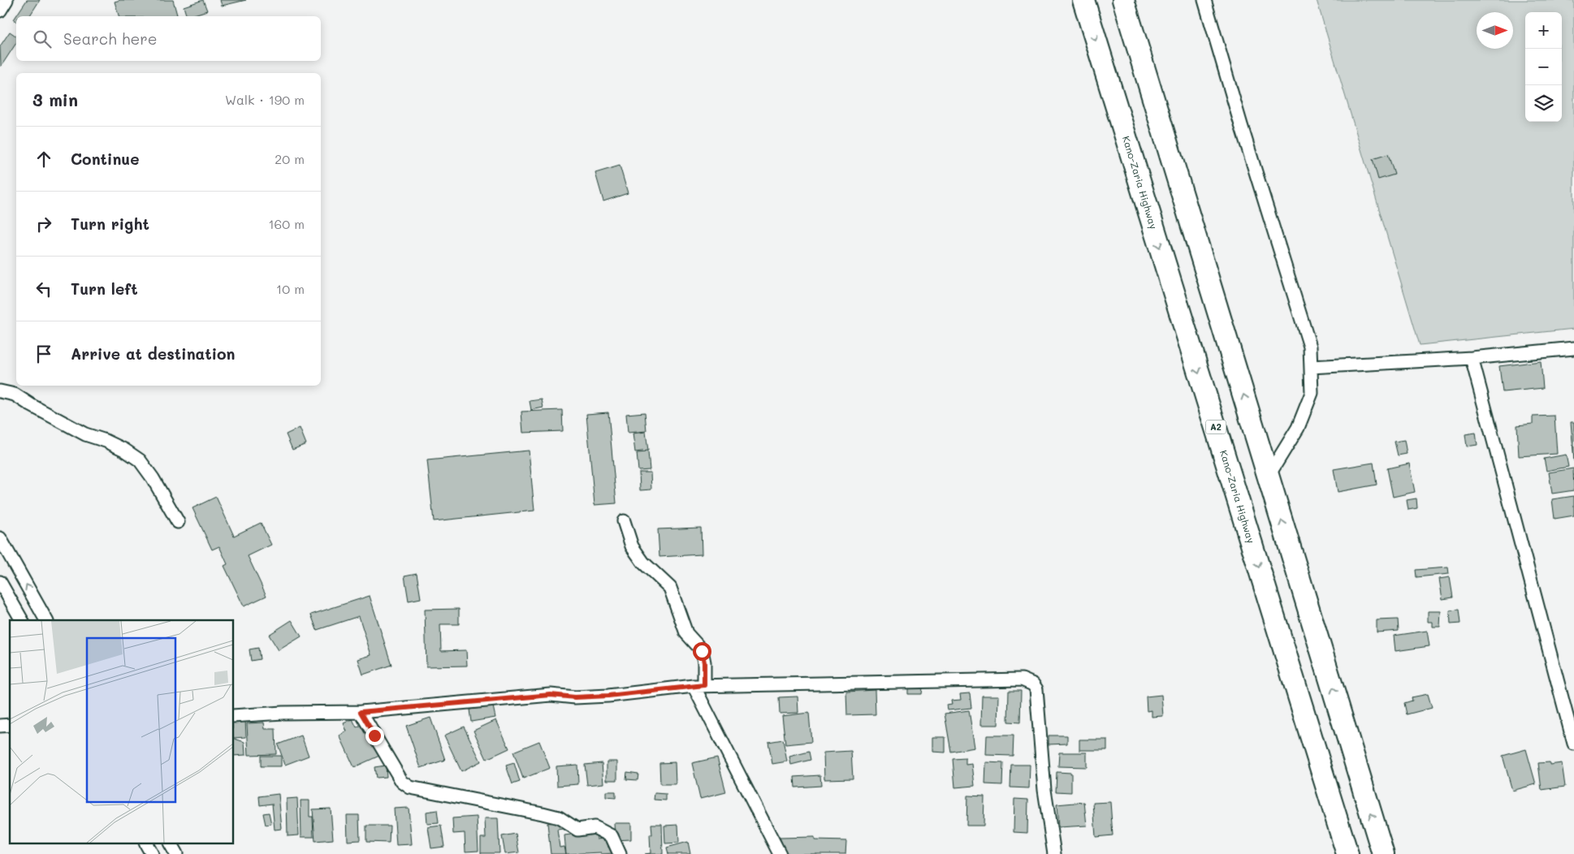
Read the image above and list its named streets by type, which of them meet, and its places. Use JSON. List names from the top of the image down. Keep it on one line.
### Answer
{"streets":{"highway":["Kano-Zaria Highway","A2"]},"north":"right","page":{"map_buttons":["+","−"],"search":"Search here","heading":["3 min","Walk · 190 m"],"list":[["Continue","20 m"],["Turn right","160 m"],["Turn left","10 m"],"Arrive at destination"]}}
